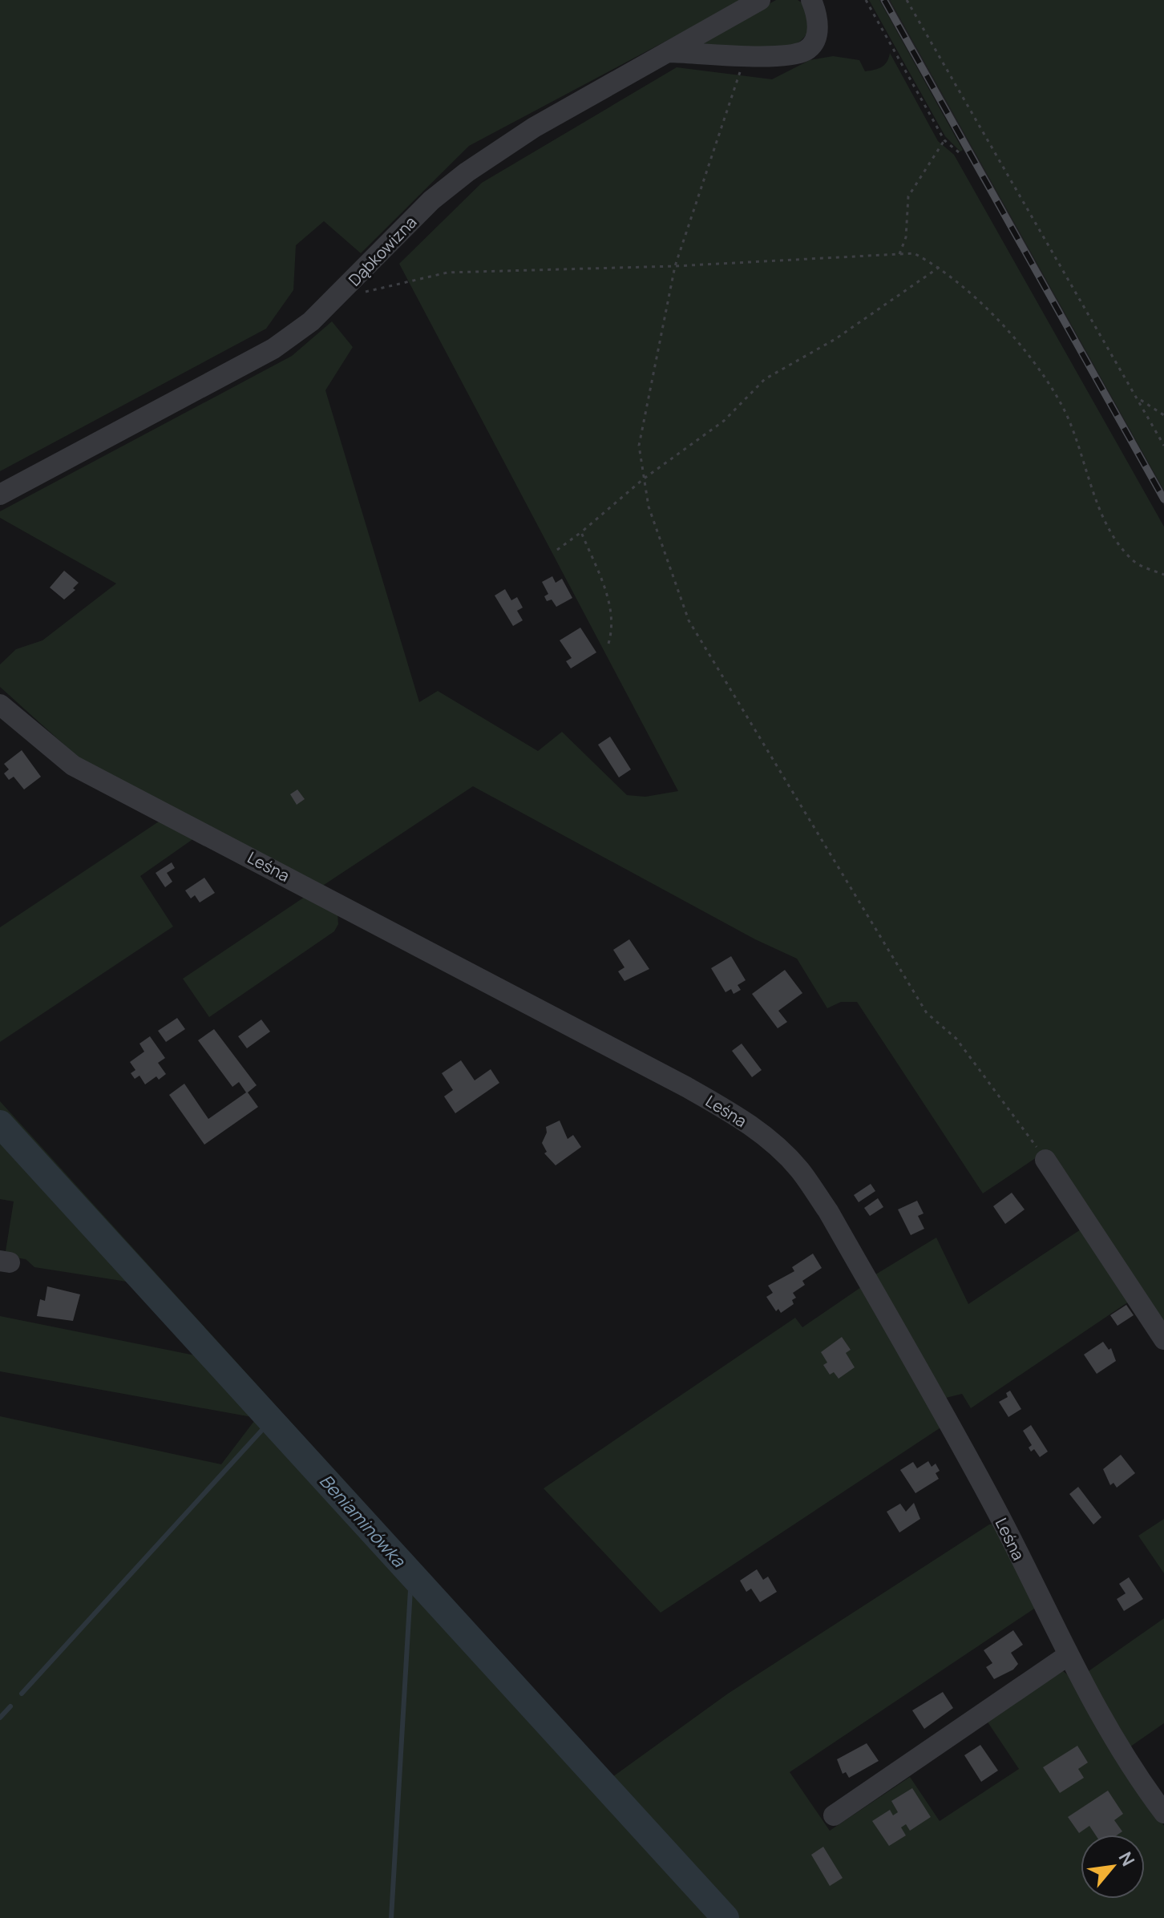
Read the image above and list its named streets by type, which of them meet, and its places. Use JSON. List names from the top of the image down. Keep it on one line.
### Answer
{"streets":{"street":["Dąbkowizna","Leśna"]},"water":["Beniaminówka"],"north":"top right"}
